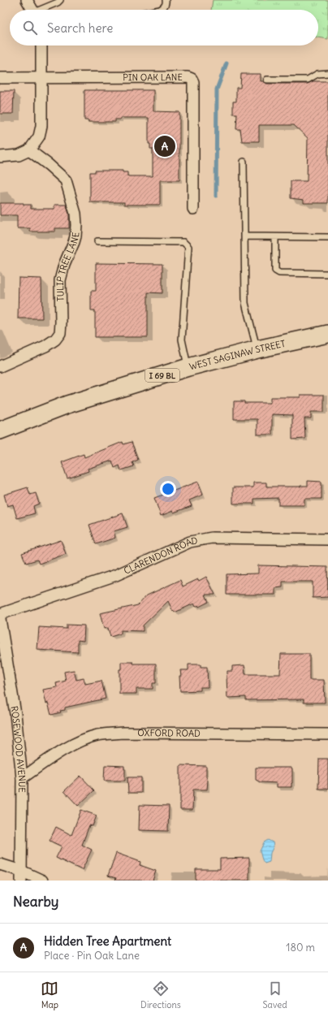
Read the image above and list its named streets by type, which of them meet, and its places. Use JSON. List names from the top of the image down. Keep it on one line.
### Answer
{"streets":{"main road":["WEST SAGINAW STREET","I 69 BL"],"street":["PIN OAK LANE","TULIP TREE LANE","CLARENDON ROAD","OXFORD ROAD","ROSEWOOD AVENUE"]},"crossings":[["OXFORD ROAD","ROSEWOOD AVENUE"]],"page":{"search":"Search here","pins":"A","heading":"Nearby","list":[{"mark":"A","name":"Hidden Tree Apartment","note":"Place · Pin Oak Lane","value":"180 m"}],"nav":["Map","Directions","Saved"]}}
